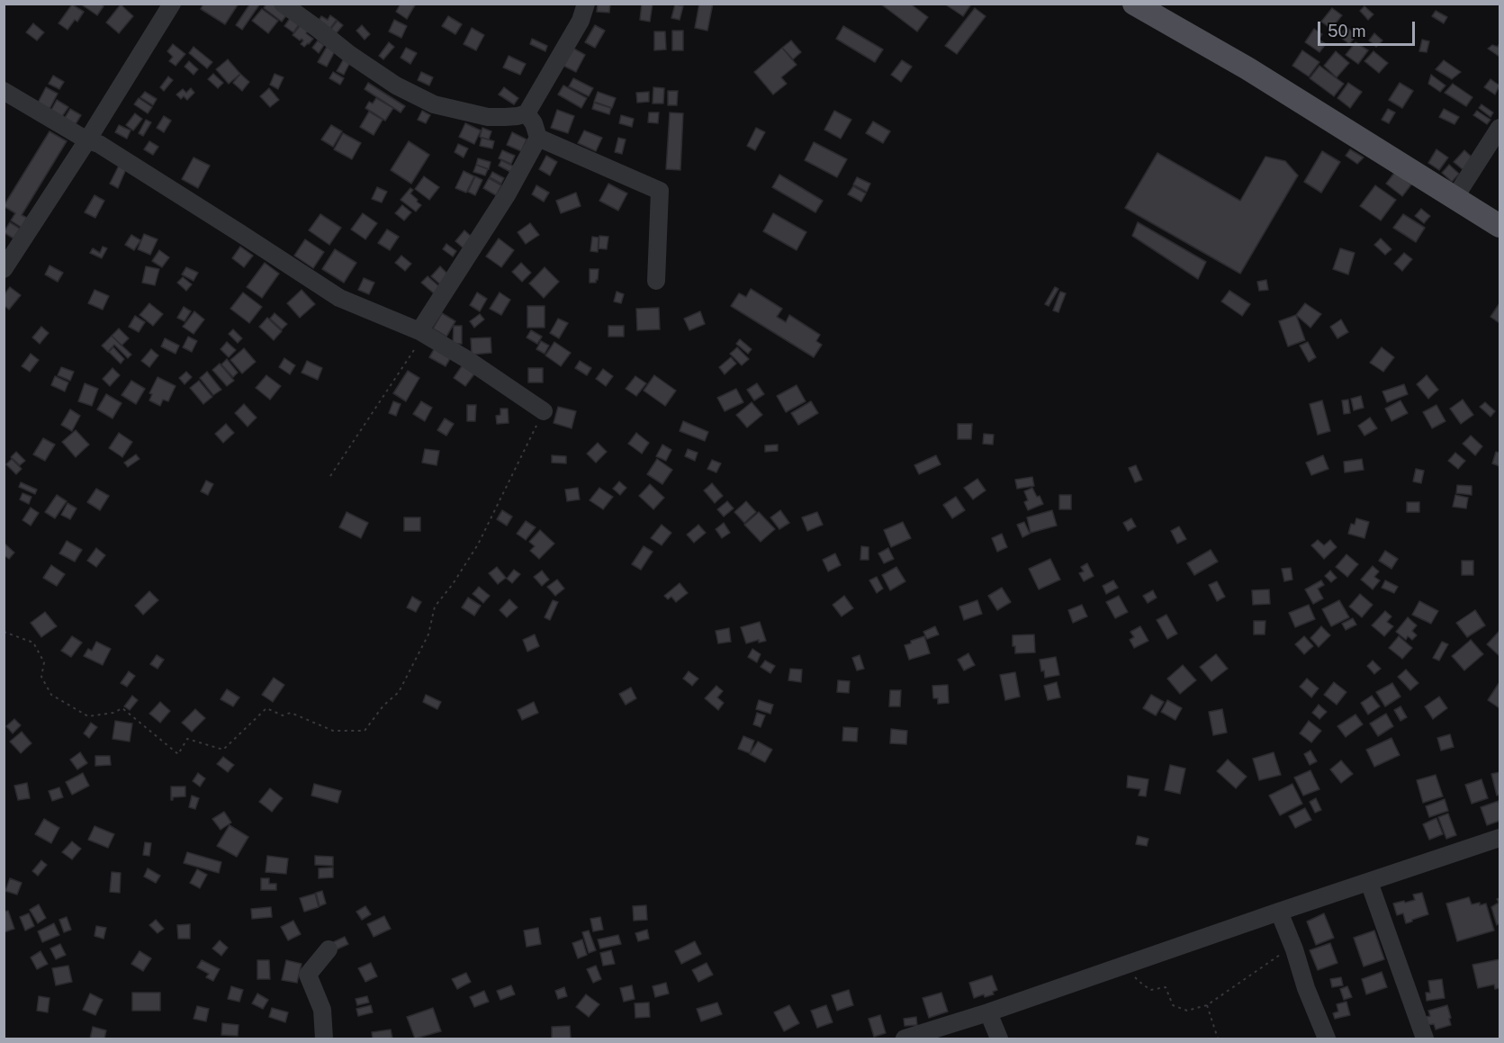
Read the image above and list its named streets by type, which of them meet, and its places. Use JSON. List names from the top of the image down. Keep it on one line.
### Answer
{"scale_bar":"50 m"}
